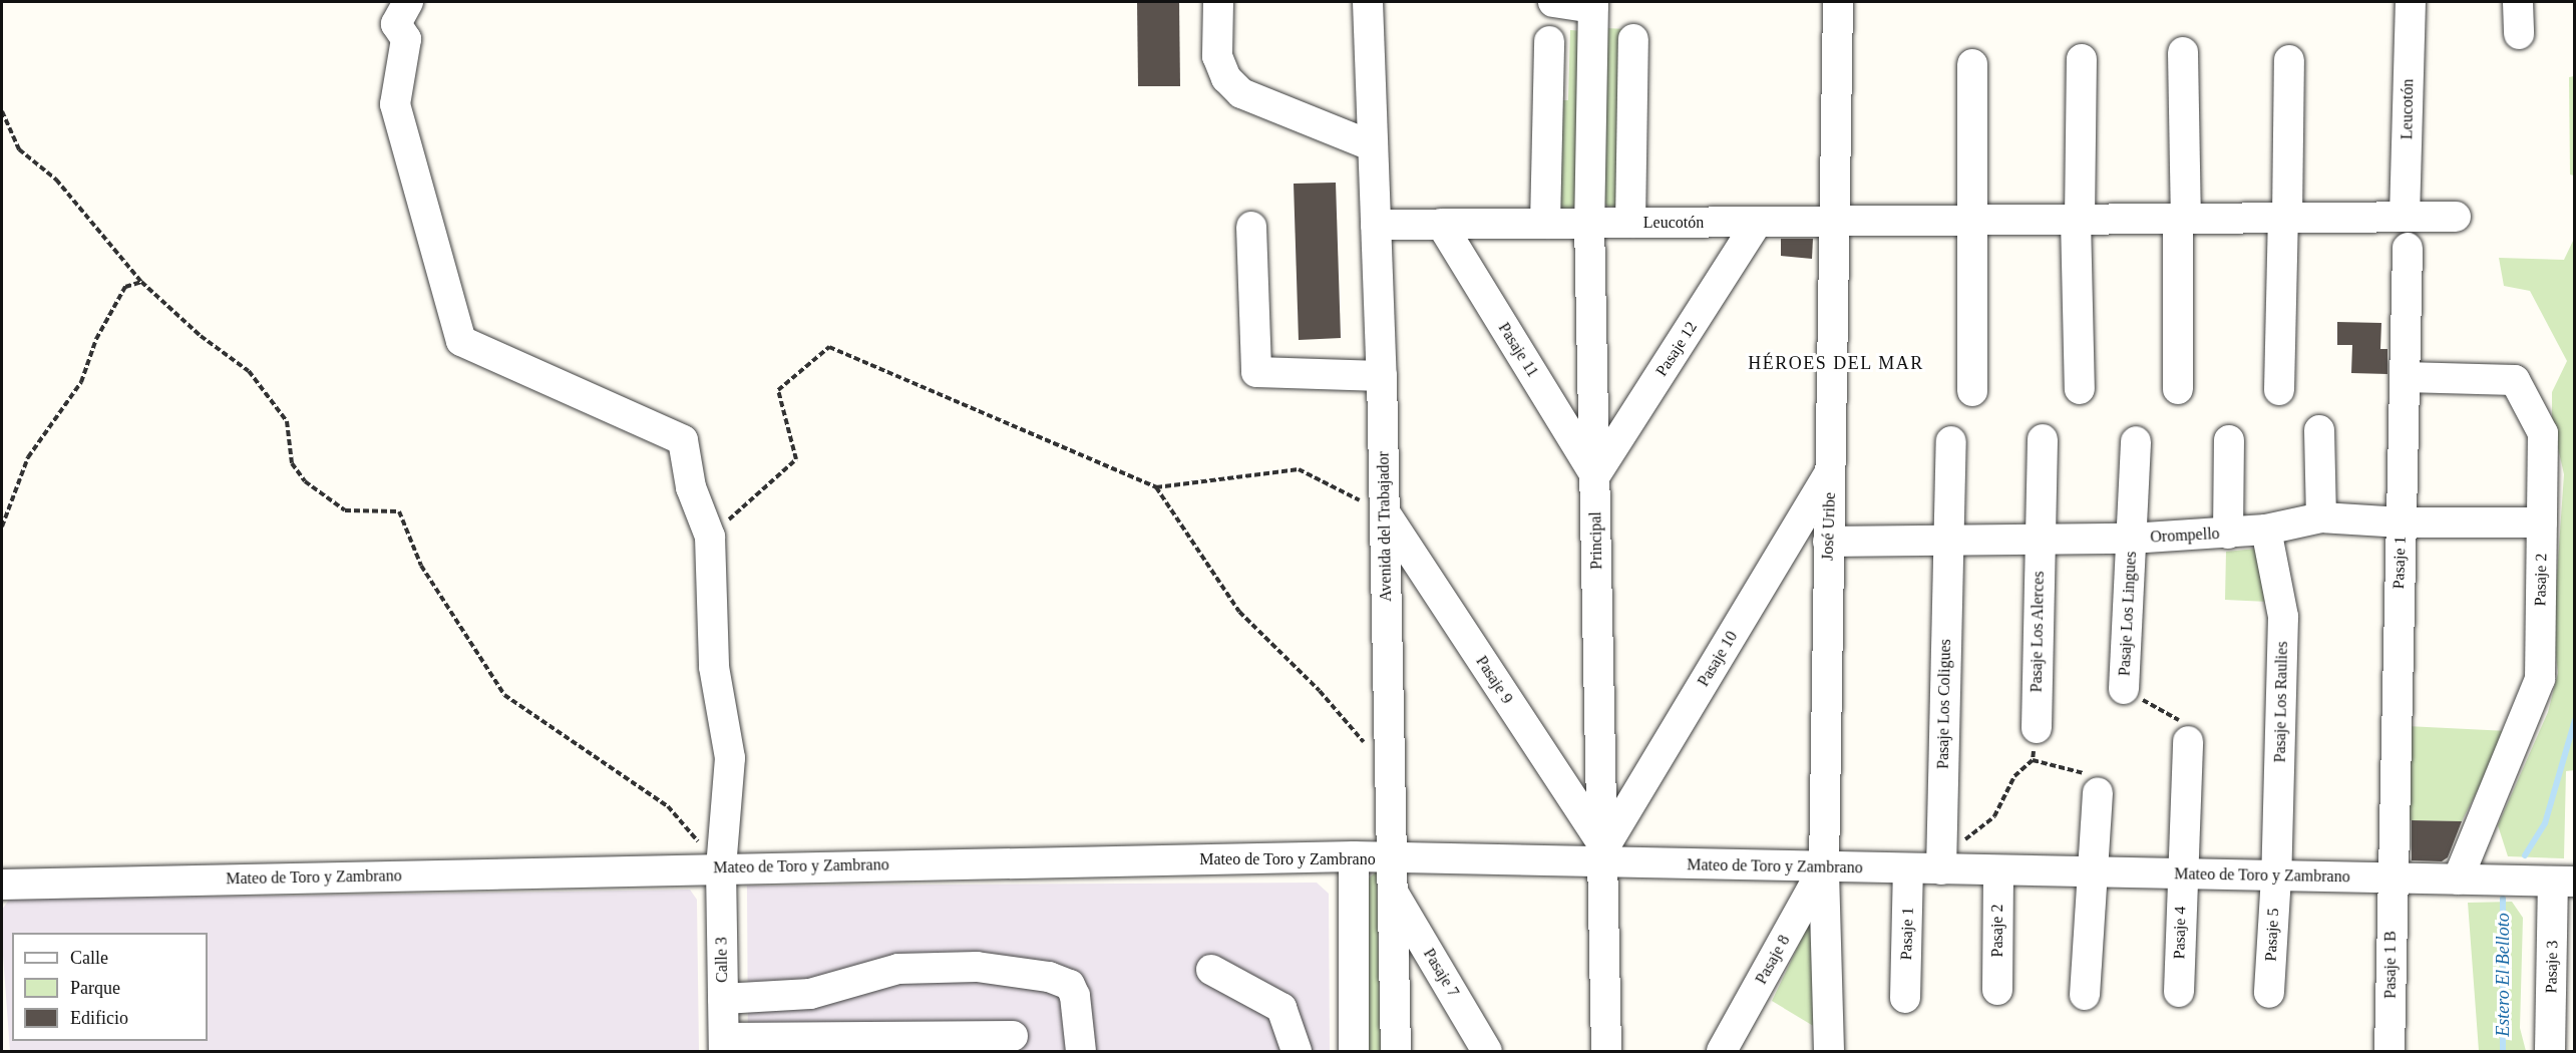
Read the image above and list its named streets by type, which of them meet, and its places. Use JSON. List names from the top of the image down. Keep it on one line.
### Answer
{"streets":{"street":["Leucotón","Pasaje 12","Pasaje 11","Avenida del Trabajador","José Uribe","Orompello","Principal","Pasaje 1","Pasaje 2","Pasaje Los Lingues","Pasaje Los Alerces","Pasaje 10","Pasaje 9","Pasaje Los Raulies","Pasaje Los Coligues","Mateo de Toro y Zambrano","Pasaje 4","Pasaje 5","Calle 3","Pasaje 8","Pasaje 1 B","Pasaje 3","Pasaje 7"]},"crossings":[["Leucotón","Pasaje 12"],["Leucotón","Pasaje 11"],["Leucotón","Avenida del Trabajador"],["Leucotón","José Uribe"],["Leucotón","Principal"],["Pasaje 12","Pasaje 11"],["Pasaje 12","Principal"],["Pasaje 11","Principal"],["Avenida del Trabajador","Pasaje 9"],["Avenida del Trabajador","Mateo de Toro y Zambrano"],["Avenida del Trabajador","Pasaje 7"],["José Uribe","Orompello"],["José Uribe","Pasaje 10"],["José Uribe","Mateo de Toro y Zambrano"],["José Uribe","Pasaje 8"],["Orompello","Pasaje 1"],["Orompello","Pasaje 2"],["Orompello","Pasaje Los Lingues"],["Orompello","Pasaje Los Alerces"],["Orompello","Pasaje Los Raulies"],["Orompello","Pasaje Los Coligues"],["Principal","Pasaje 10"],["Principal","Pasaje 9"],["Principal","Mateo de Toro y Zambrano"],["Pasaje 1","Pasaje 2"],["Pasaje 1","Mateo de Toro y Zambrano"],["Pasaje 1","Pasaje 1 B"],["Pasaje 2","Mateo de Toro y Zambrano"],["Pasaje 10","Pasaje 9"],["Pasaje 10","Mateo de Toro y Zambrano"],["Pasaje 9","Mateo de Toro y Zambrano"],["Pasaje Los Raulies","Mateo de Toro y Zambrano"],["Pasaje Los Raulies","Pasaje 5"],["Pasaje Los Coligues","Mateo de Toro y Zambrano"],["Mateo de Toro y Zambrano","Pasaje 4"],["Mateo de Toro y Zambrano","Pasaje 5"],["Mateo de Toro y Zambrano","Calle 3"],["Mateo de Toro y Zambrano","Pasaje 8"],["Mateo de Toro y Zambrano","Pasaje 1 B"],["Mateo de Toro y Zambrano","Pasaje 3"]],"districts":["HÉROES DEL MAR"],"water":["Estero El Belloto"],"legend":["Calle","Parque","Edificio"]}
